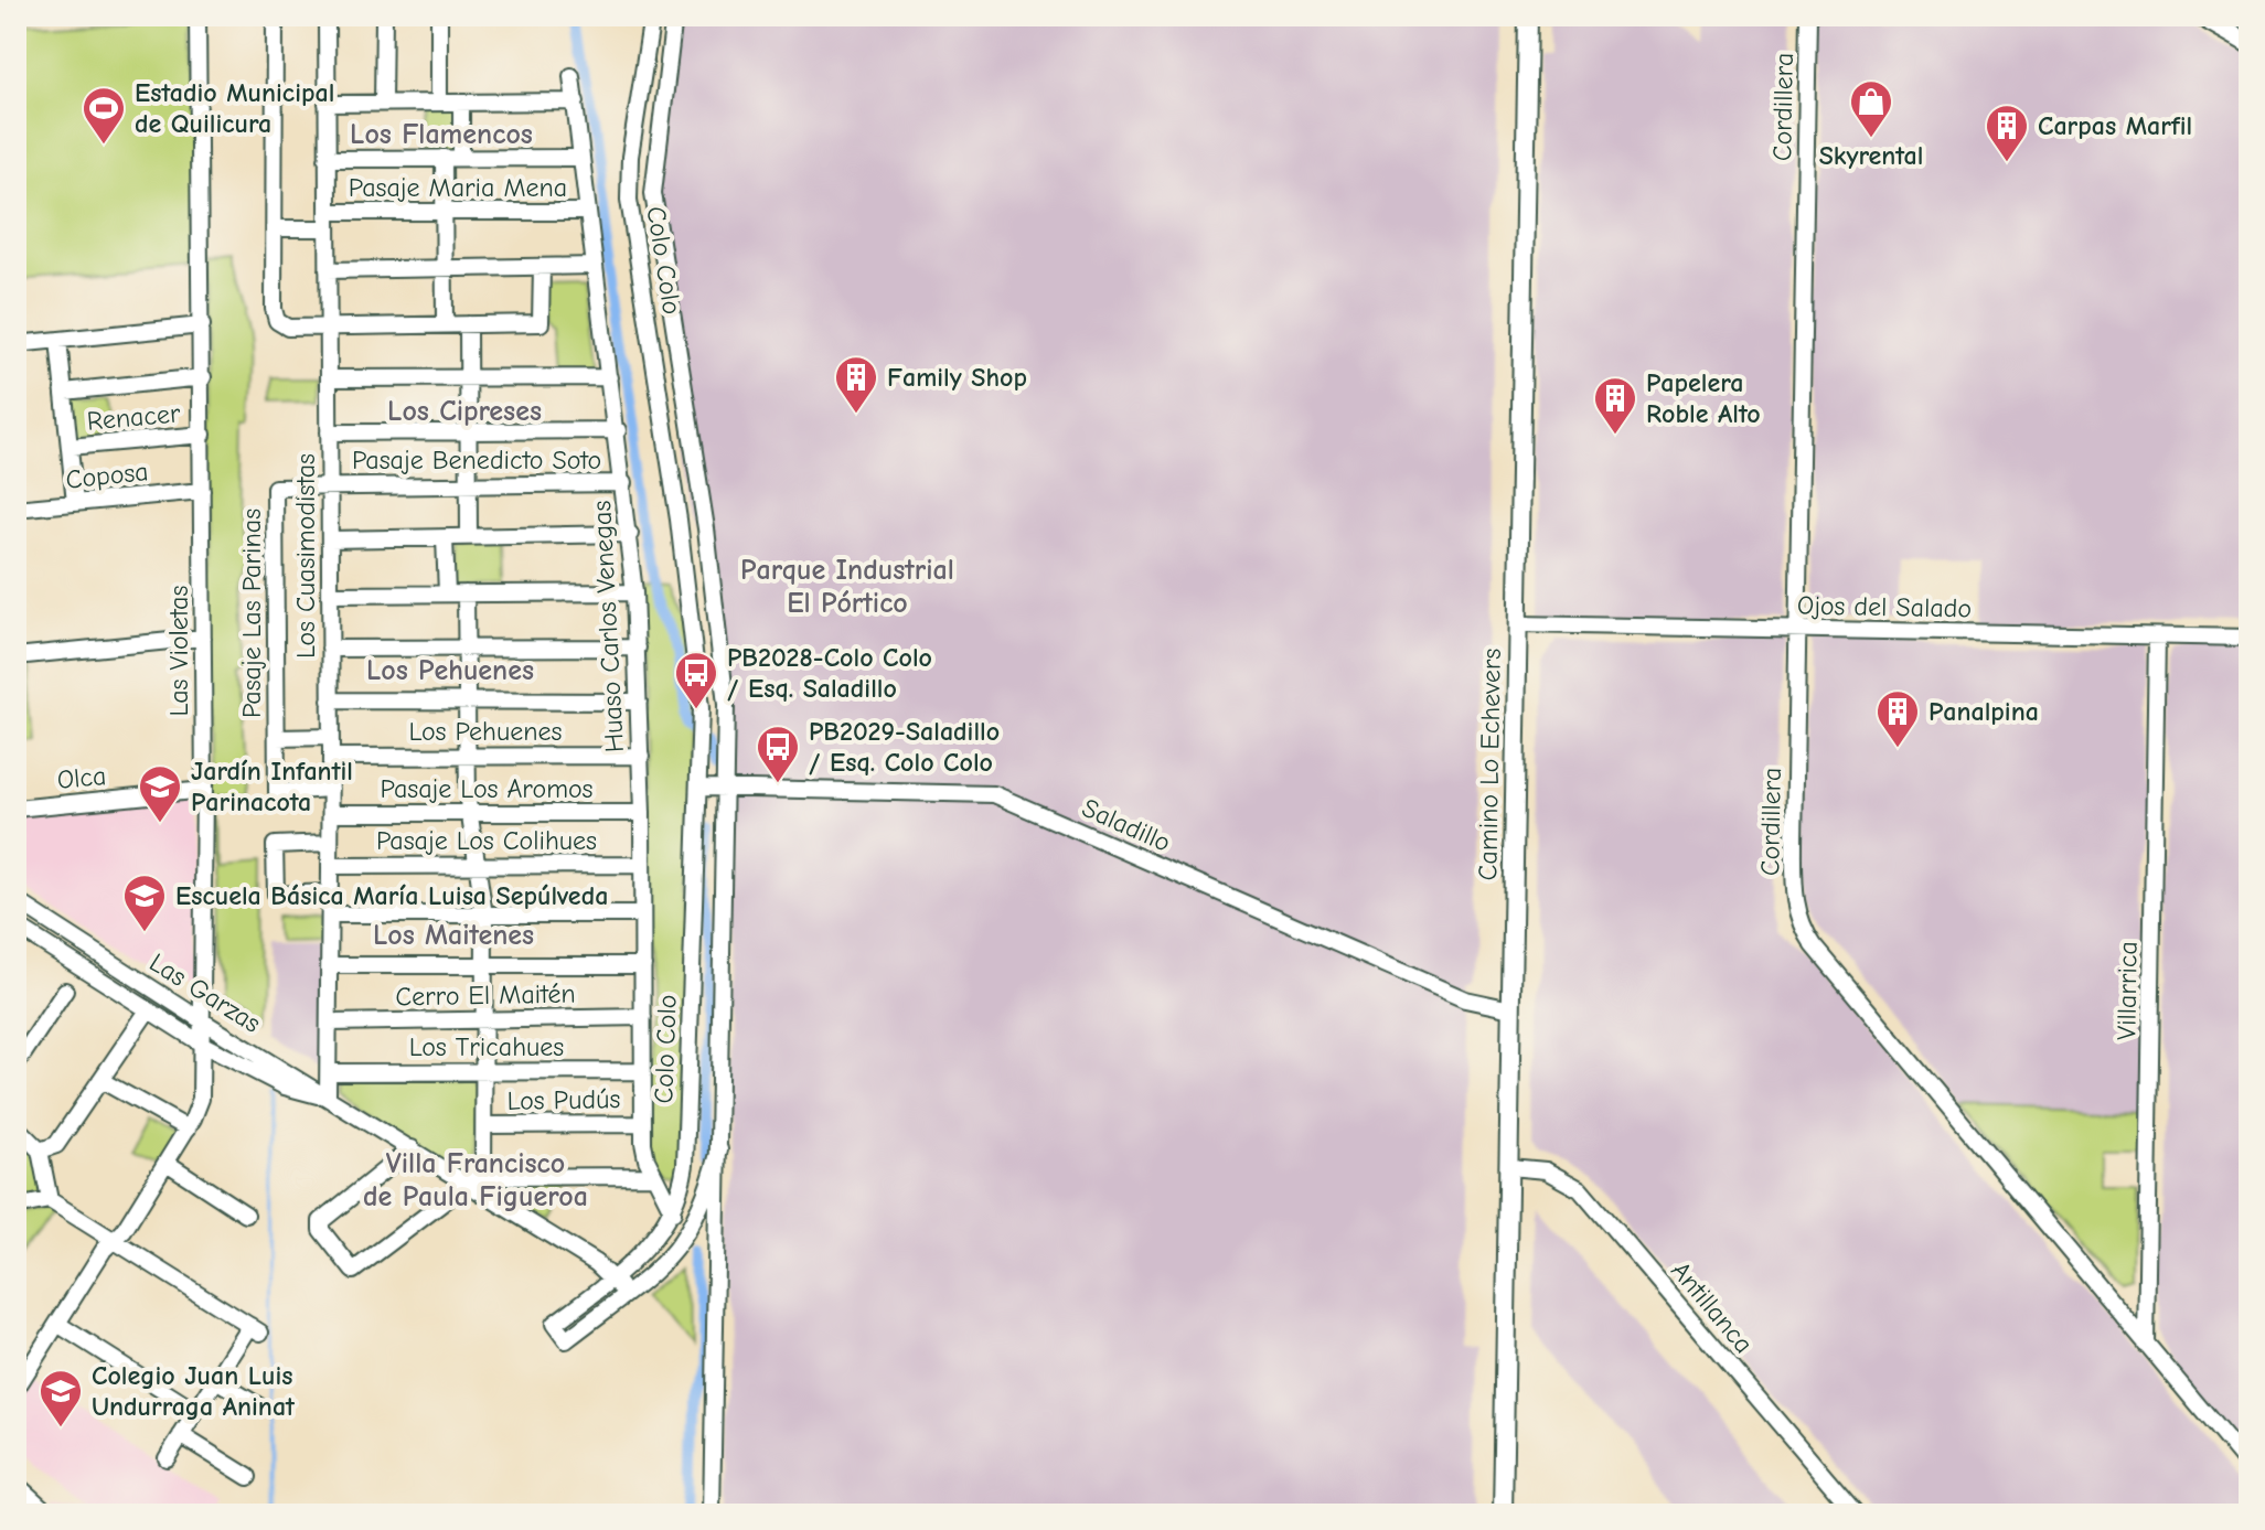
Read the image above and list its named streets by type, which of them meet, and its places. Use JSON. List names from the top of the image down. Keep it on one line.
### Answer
{"streets":{"main road":["Camino Lo Echevers"],"street":["Cordillera","Pasaje Maria Mena","Colo Colo","Renacer","Pasaje Benedicto Soto","Coposa","Los Cuasimodistas","Ojos del Salado","Pasaje Las Parinas","Huaso Carlos Venegas","Las Violetas","Los Pehuenes","Olca","Pasaje Los Aromos","Saladillo","Pasaje Los Colihues","Villarrica","Las Garzas","Cerro El Maitén","Los Tricahues","Los Pudús","Antillanca"]},"crossings":[["Cordillera","Ojos del Salado"],["Cordillera","Villarrica"],["Pasaje Maria Mena","Los Cuasimodistas"],["Pasaje Maria Mena","Huaso Carlos Venegas"],["Colo Colo","Huaso Carlos Venegas"],["Colo Colo","Saladillo"],["Colo Colo","Las Garzas"],["Renacer","Las Violetas"],["Pasaje Benedicto Soto","Los Cuasimodistas"],["Pasaje Benedicto Soto","Pasaje Las Parinas"],["Pasaje Benedicto Soto","Huaso Carlos Venegas"],["Coposa","Las Violetas"],["Los Cuasimodistas","Pasaje Las Parinas"],["Los Cuasimodistas","Los Pehuenes"],["Los Cuasimodistas","Pasaje Los Aromos"],["Los Cuasimodistas","Pasaje Los Colihues"],["Los Cuasimodistas","Las Garzas"],["Los Cuasimodistas","Cerro El Maitén"],["Los Cuasimodistas","Los Tricahues"],["Ojos del Salado","Camino Lo Echevers"],["Ojos del Salado","Villarrica"],["Huaso Carlos Venegas","Los Pehuenes"],["Huaso Carlos Venegas","Pasaje Los Aromos"],["Huaso Carlos Venegas","Pasaje Los Colihues"],["Huaso Carlos Venegas","Cerro El Maitén"],["Huaso Carlos Venegas","Los Tricahues"],["Huaso Carlos Venegas","Los Pudús"],["Las Violetas","Olca"],["Las Violetas","Las Garzas"],["Camino Lo Echevers","Saladillo"],["Camino Lo Echevers","Antillanca"]],"districts":["Los Flamencos","Los Cipreses","Parque Industrial El Pórtico","Los Pehuenes","Los Maitenes","Villa Francisco de Paula Figueroa"],"places":{"shop":["Skyrental"],"sports":["Estadio Municipal de Quilicura"],"building":["Carpas Marfil","Family Shop","Papelera Roble Alto","Panalpina"],"bus stop":["PB2028-Colo Colo / Esq. Saladillo","PB2029-Saladillo / Esq. Colo Colo"],"school or university":["Jardín Infantil Parinacota","Escuela Básica María Luisa Sepúlveda","Colegio Juan Luis Undurraga Aninat"]}}
